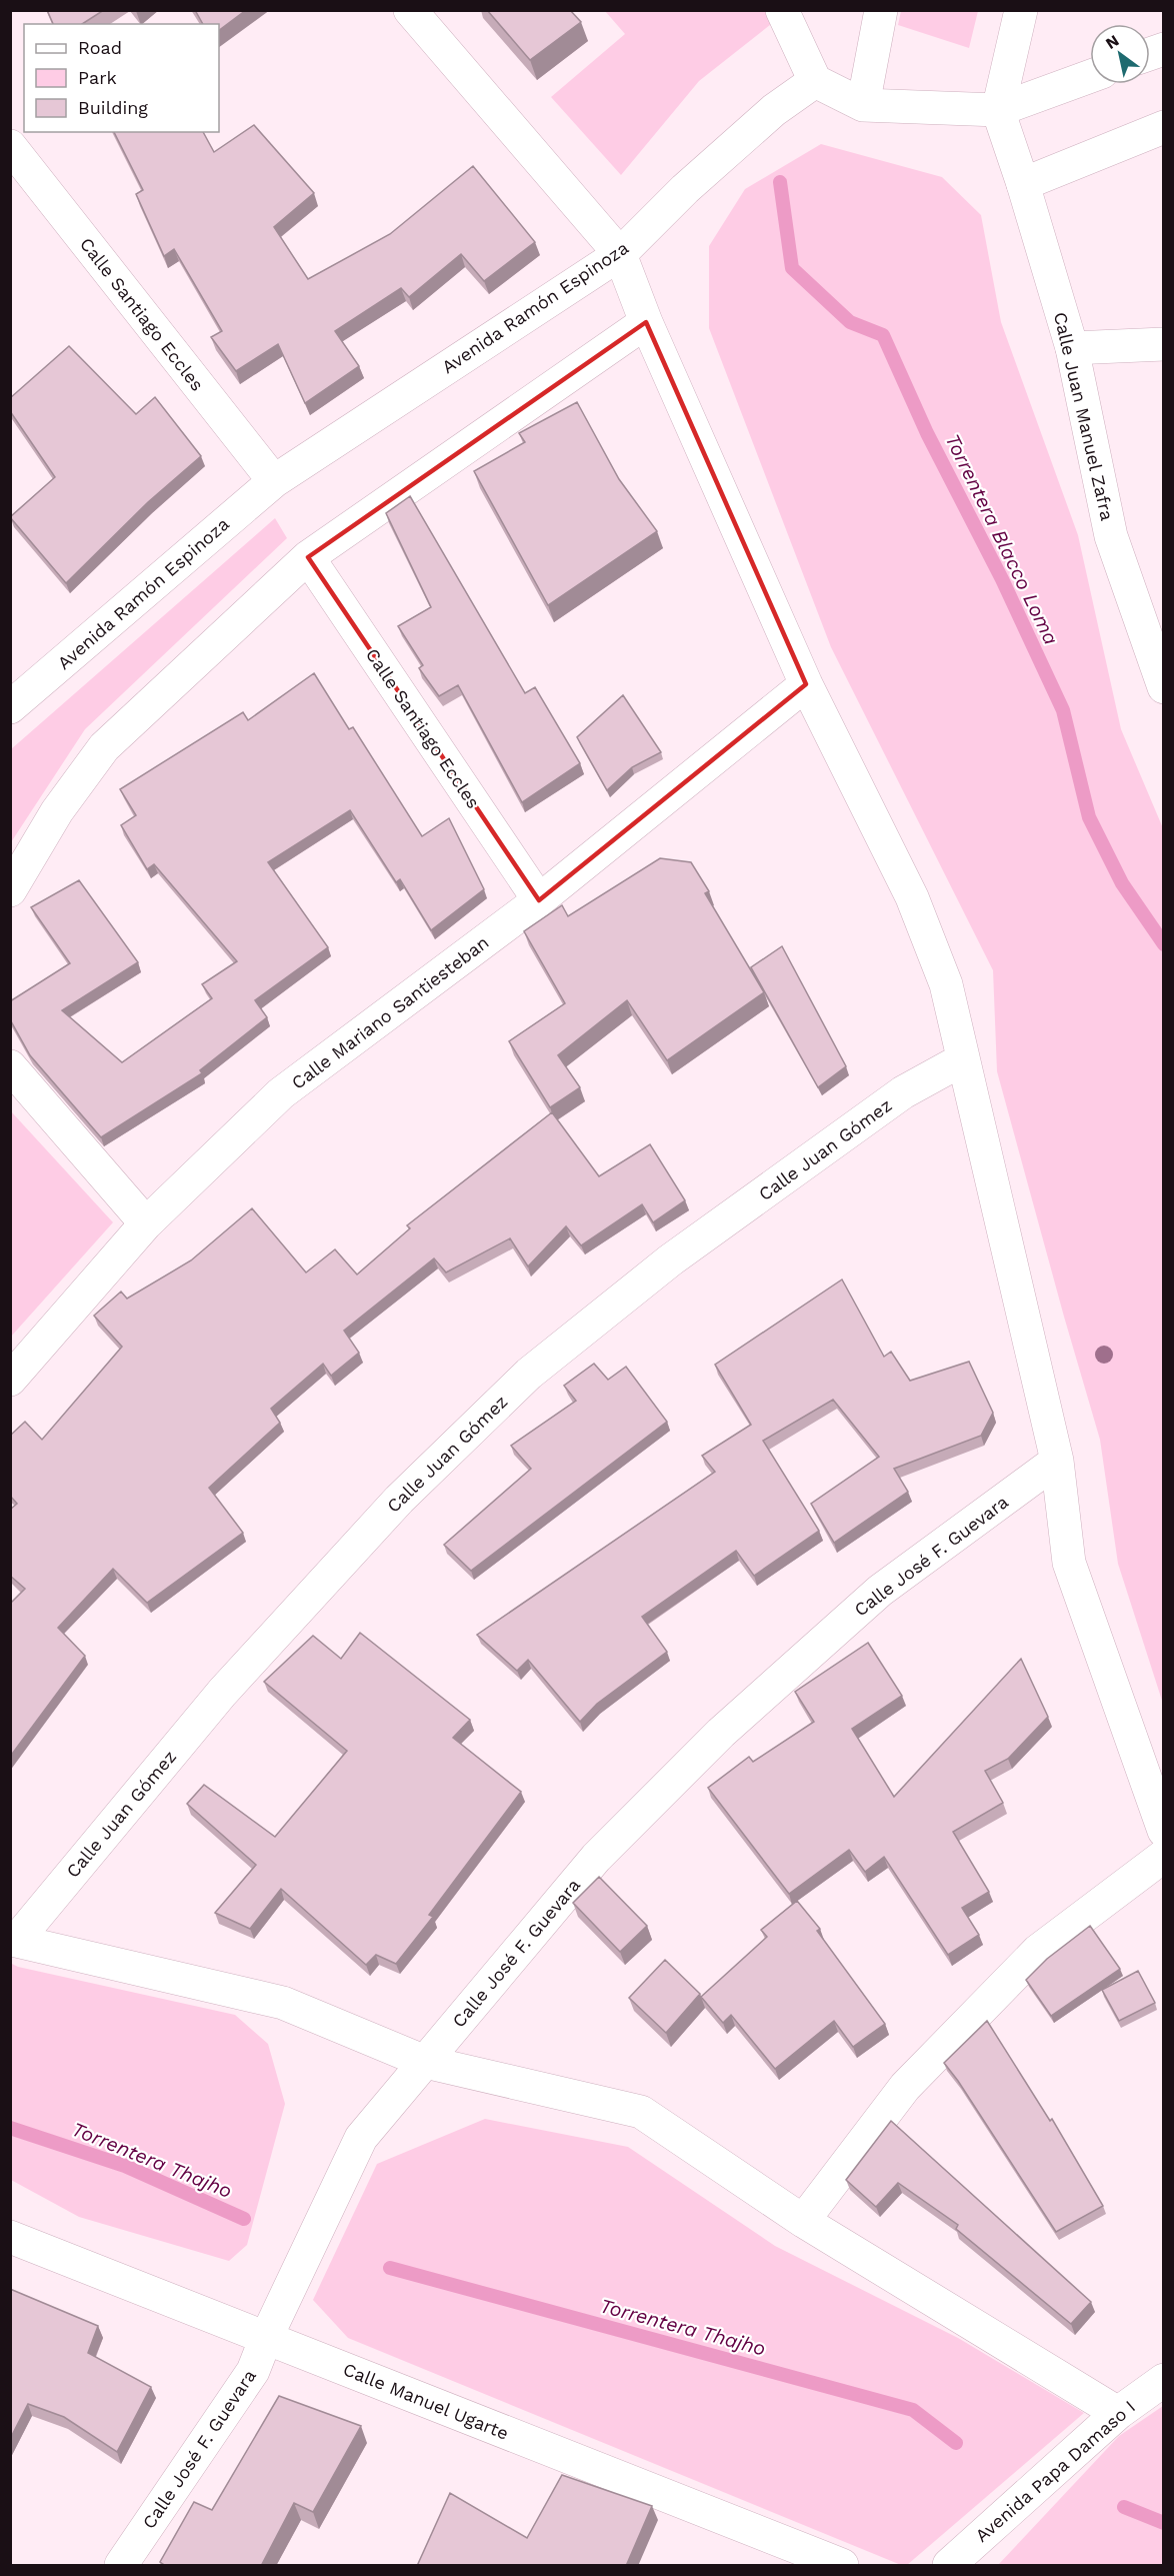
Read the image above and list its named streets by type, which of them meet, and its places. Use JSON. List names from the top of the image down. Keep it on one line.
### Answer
{"streets":{"street":["Avenida Ramón Espinoza","Calle Santiago Eccles","Calle Juan Manuel Zafra","Calle Mariano Santiesteban","Calle Juan Gómez","Calle José F. Guevara","Calle Manuel Ugarte","Avenida Papa Damaso I"]},"crossings":[["Avenida Ramón Espinoza","Calle Santiago Eccles"],["Calle Santiago Eccles","Calle Mariano Santiesteban"],["Calle José F. Guevara","Calle Manuel Ugarte"]],"water":["Torrentera Blacco Loma","Torrentera Thajho"],"legend":["Road","Park","Building"],"north":"top left"}
